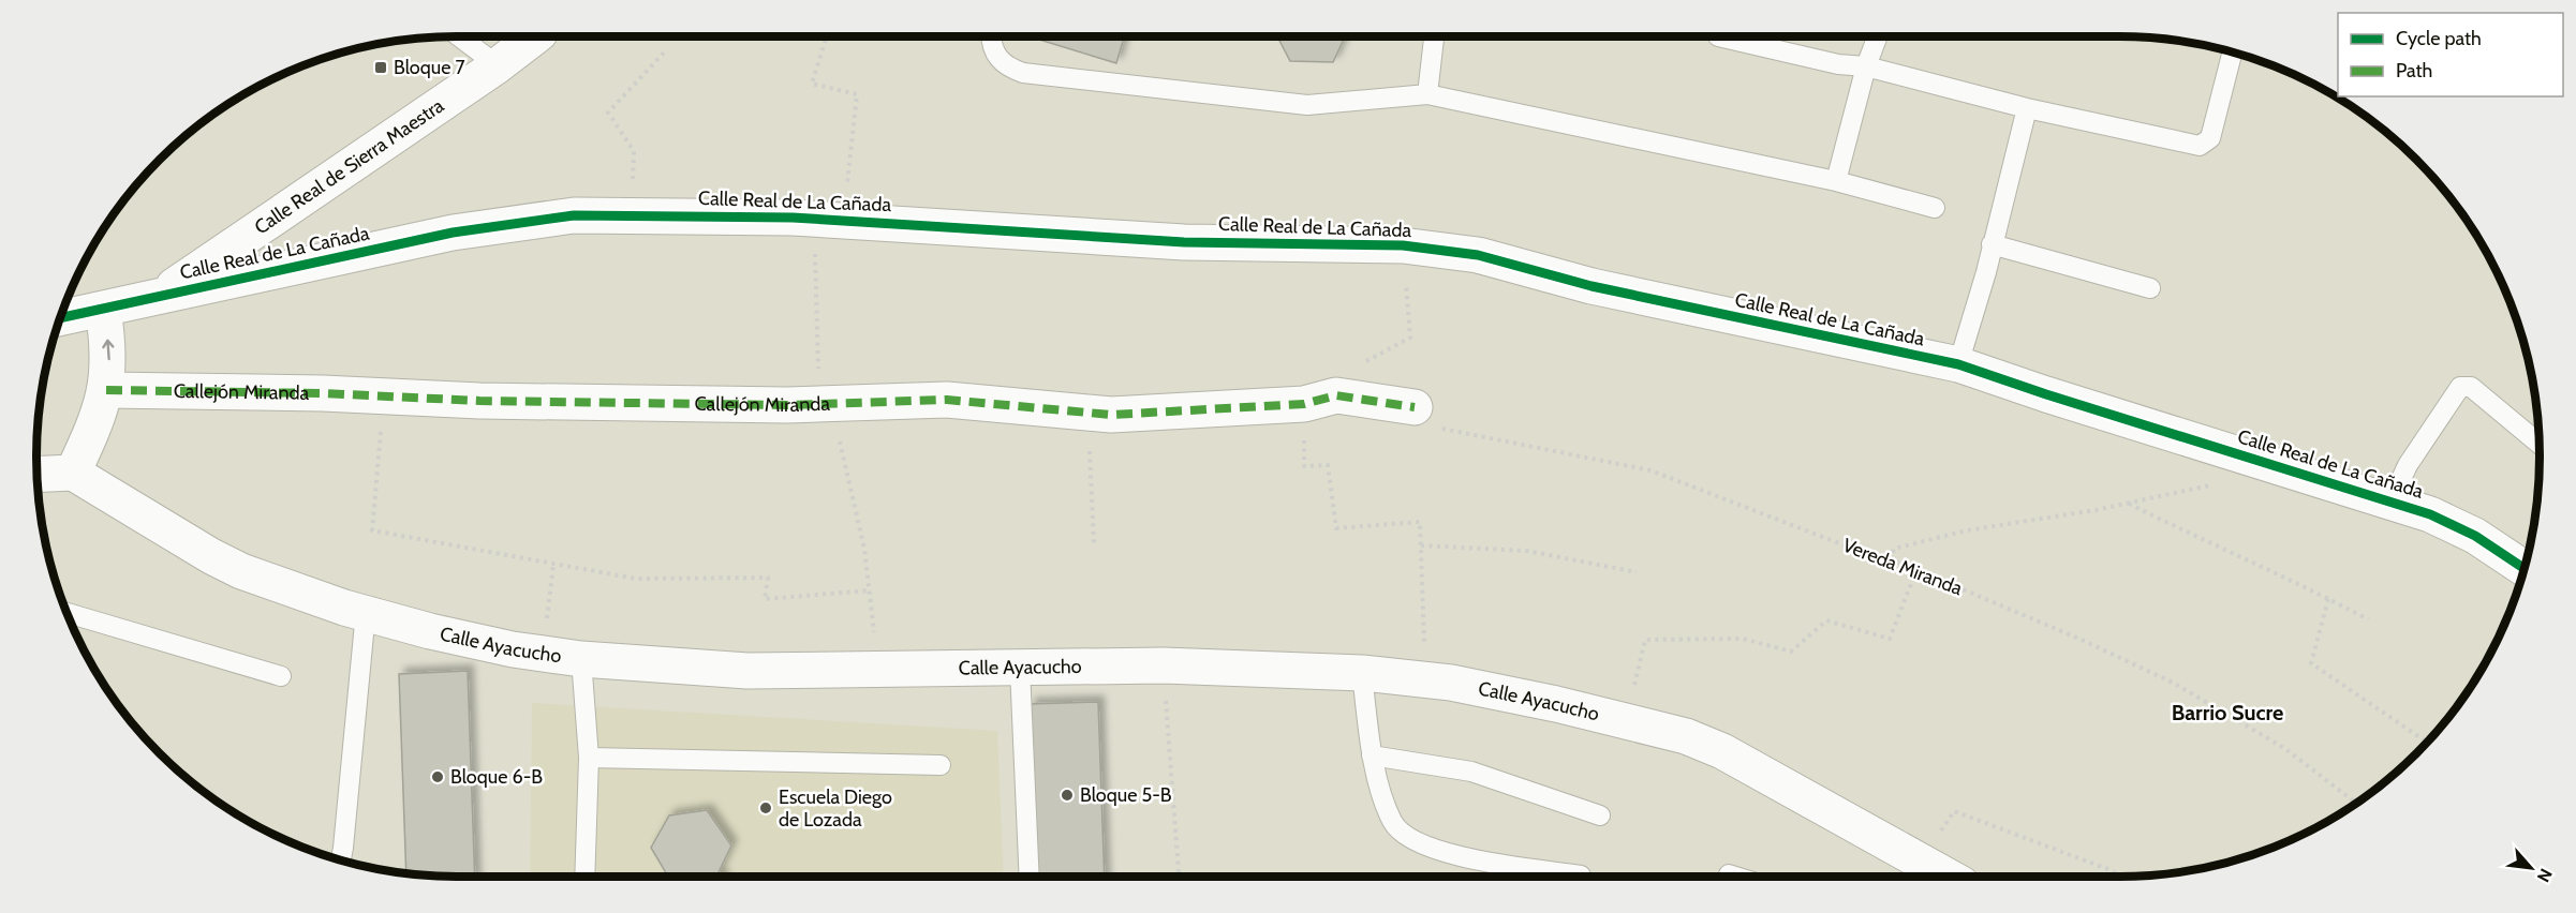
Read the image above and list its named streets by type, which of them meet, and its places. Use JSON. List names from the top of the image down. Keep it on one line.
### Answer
{"streets":{"street":["Calle Real de Sierra Maestra","Calle Real de La Cañada","Callejón Miranda","Calle Ayacucho"],"path":["Vereda Miranda"]},"crossings":[["Calle Real de Sierra Maestra","Calle Real de La Cañada"],["Callejón Miranda","Vereda Miranda"]],"districts":["Barrio Sucre"],"places":{"transit":["Bloque 7"],"other":["Bloque 6-B","Bloque 5-B","Escuela Diego de Lozada"]},"legend":["Cycle path","Path"],"north":"bottom right"}
